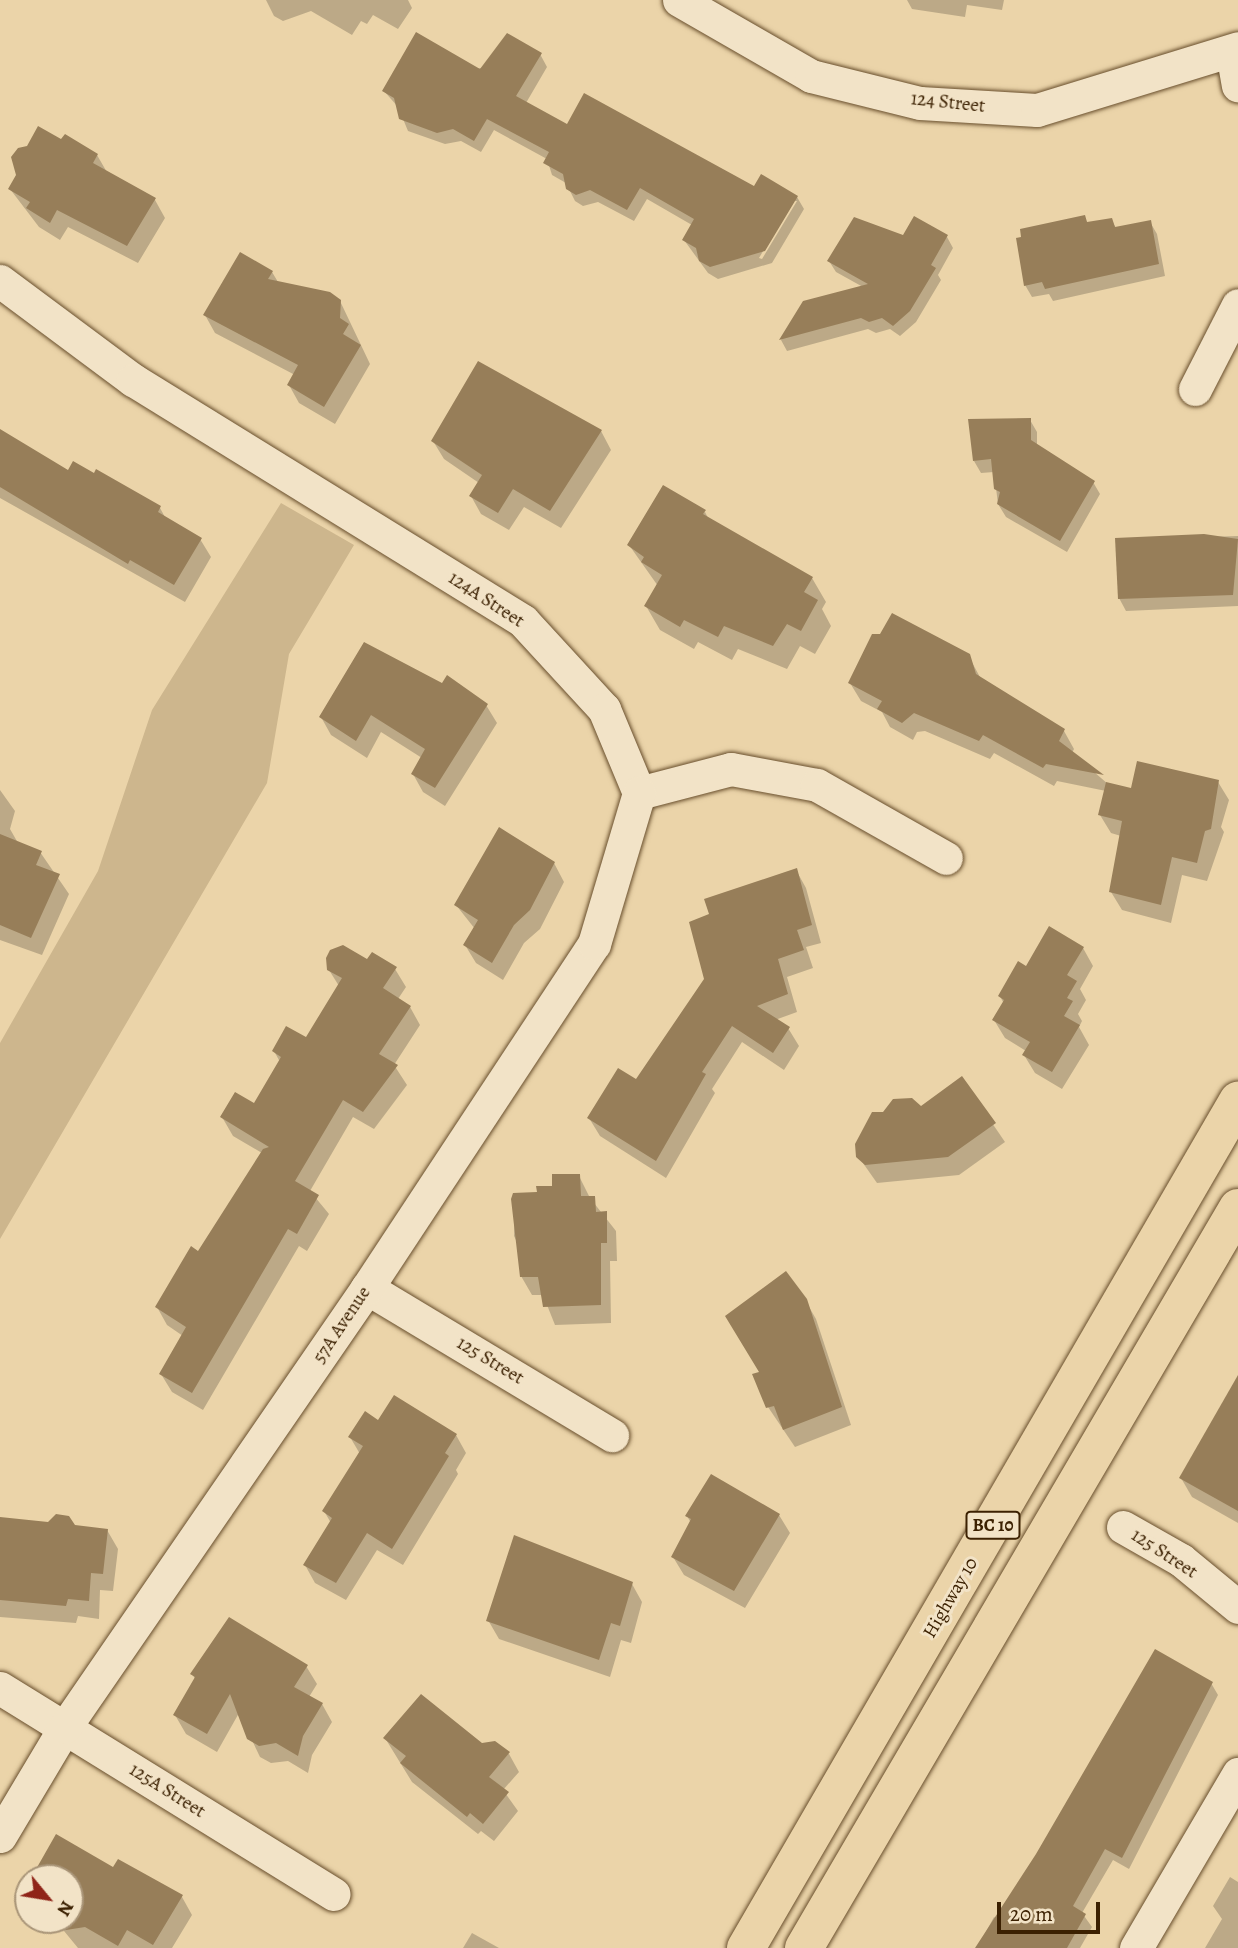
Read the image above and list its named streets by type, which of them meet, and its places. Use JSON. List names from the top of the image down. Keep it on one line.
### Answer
{"streets":{"highway":["BC 10","Highway 10"],"street":["124 Street","124A Street","57A Avenue","125 Street","125A Street"]},"crossings":[["124A Street","57A Avenue"],["57A Avenue","125 Street"],["57A Avenue","125A Street"]],"scale_bar":"20 m","north":"bottom right"}
